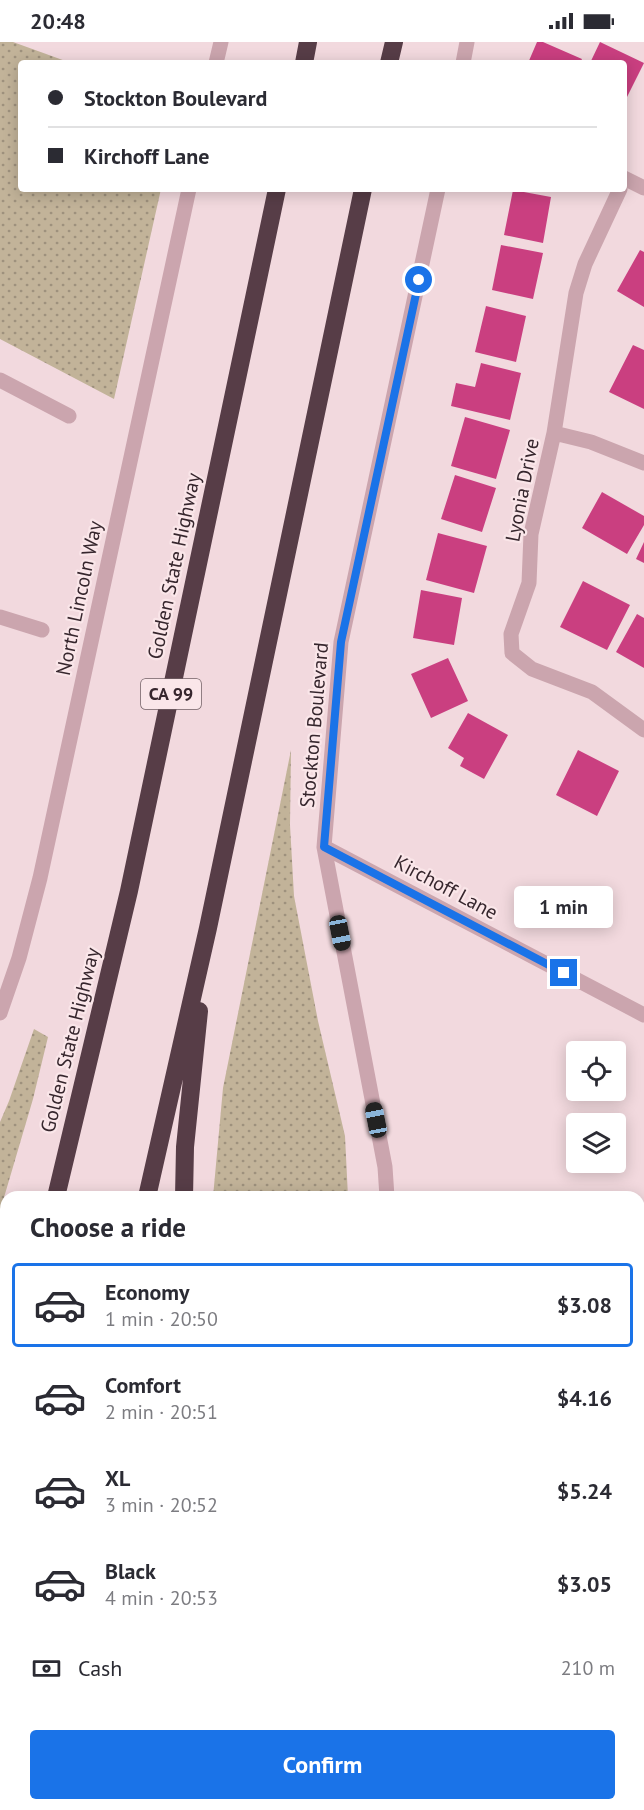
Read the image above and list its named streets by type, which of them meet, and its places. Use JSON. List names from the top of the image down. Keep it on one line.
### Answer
{"streets":{"highway":["Golden State Highway","CA 99"],"street":["Lyonia Drive","North Lincoln Way","Stockton Boulevard","Kirchoff Lane"]},"crossings":[["Stockton Boulevard","Kirchoff Lane"]],"page":{"status":"20:48","banner":["Stockton Boulevard","Kirchoff Lane"],"bubble":"1 min","heading":"Choose a ride","list":[{"name":"Economy","note":"1 min · 20:50","value":"$3.08"},{"name":"Comfort","note":"2 min · 20:51","value":"$4.16"},{"name":"XL","note":"3 min · 20:52","value":"$5.24"},{"name":"Black","note":"4 min · 20:53","value":"$3.05"}],"pay":["Cash","210 m"],"buttons":"Confirm"}}
